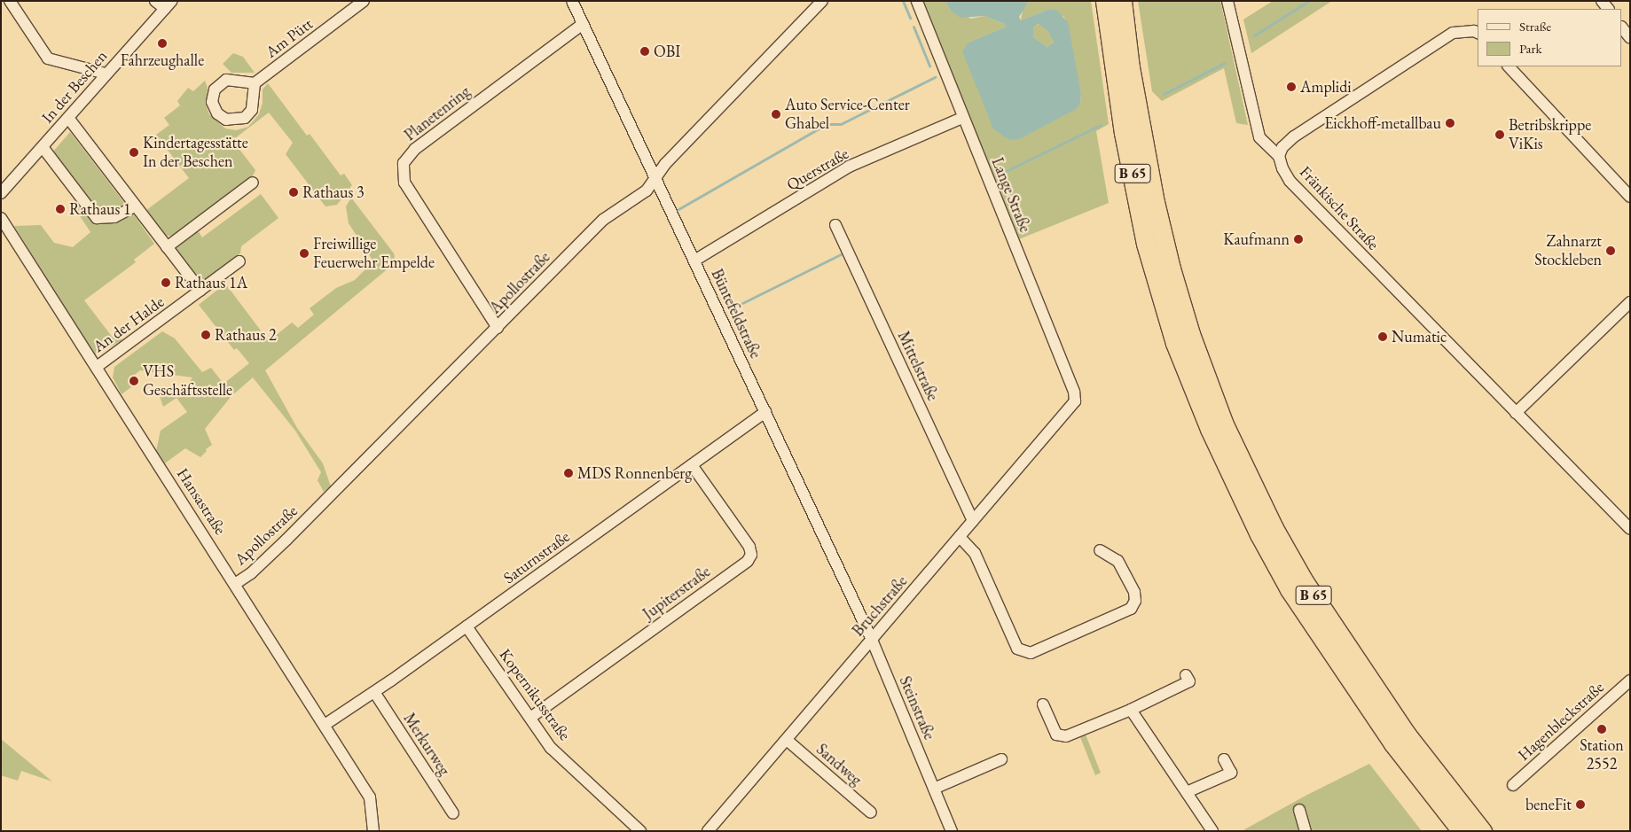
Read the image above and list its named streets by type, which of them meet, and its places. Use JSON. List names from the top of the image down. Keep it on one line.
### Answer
{"streets":{"highway":["B 65"],"street":["Am Pütt","In der Beschen","Planetenring","Querstraße","Lange Straße","Fränkische Straße","Apollostraße","Büntefeldstraße","An der Halde","Mittelstraße","Hansastraße","Saturnstraße","Jupiterstraße","Bruchstraße","Kopernikusstraße","Steinstraße","Hagenbleckstraße","Merkurweg","Sandweg"]},"crossings":[["Planetenring","Apollostraße"],["Planetenring","Büntefeldstraße"],["Querstraße","Lange Straße"],["Querstraße","Büntefeldstraße"],["Lange Straße","Bruchstraße"],["Apollostraße","Büntefeldstraße"],["Apollostraße","Hansastraße"],["Büntefeldstraße","Saturnstraße"],["Büntefeldstraße","Bruchstraße"],["Büntefeldstraße","Steinstraße"],["An der Halde","Hansastraße"],["Mittelstraße","Bruchstraße"],["Hansastraße","Saturnstraße"],["Saturnstraße","Jupiterstraße"],["Saturnstraße","Kopernikusstraße"],["Saturnstraße","Merkurweg"],["Jupiterstraße","Kopernikusstraße"],["Bruchstraße","Steinstraße"],["Bruchstraße","Sandweg"]],"places":["Fahrzeughalle","OBI","Amplidi","Auto Service-Center Ghabel","Eickhoff-metallbau","Betribskrippe ViKis","Kindertagesstätte In der Beschen","Rathaus 3","Rathaus 1","Kaufmann","Zahnarzt Stockleben","Freiwillige Feuerwehr Empelde","Rathaus 1A","Rathaus 2","Numatic","VHS Geschäftsstelle","MDS Ronnenberg","Station 2552","beneFit"],"legend":["Straße","Park"]}
